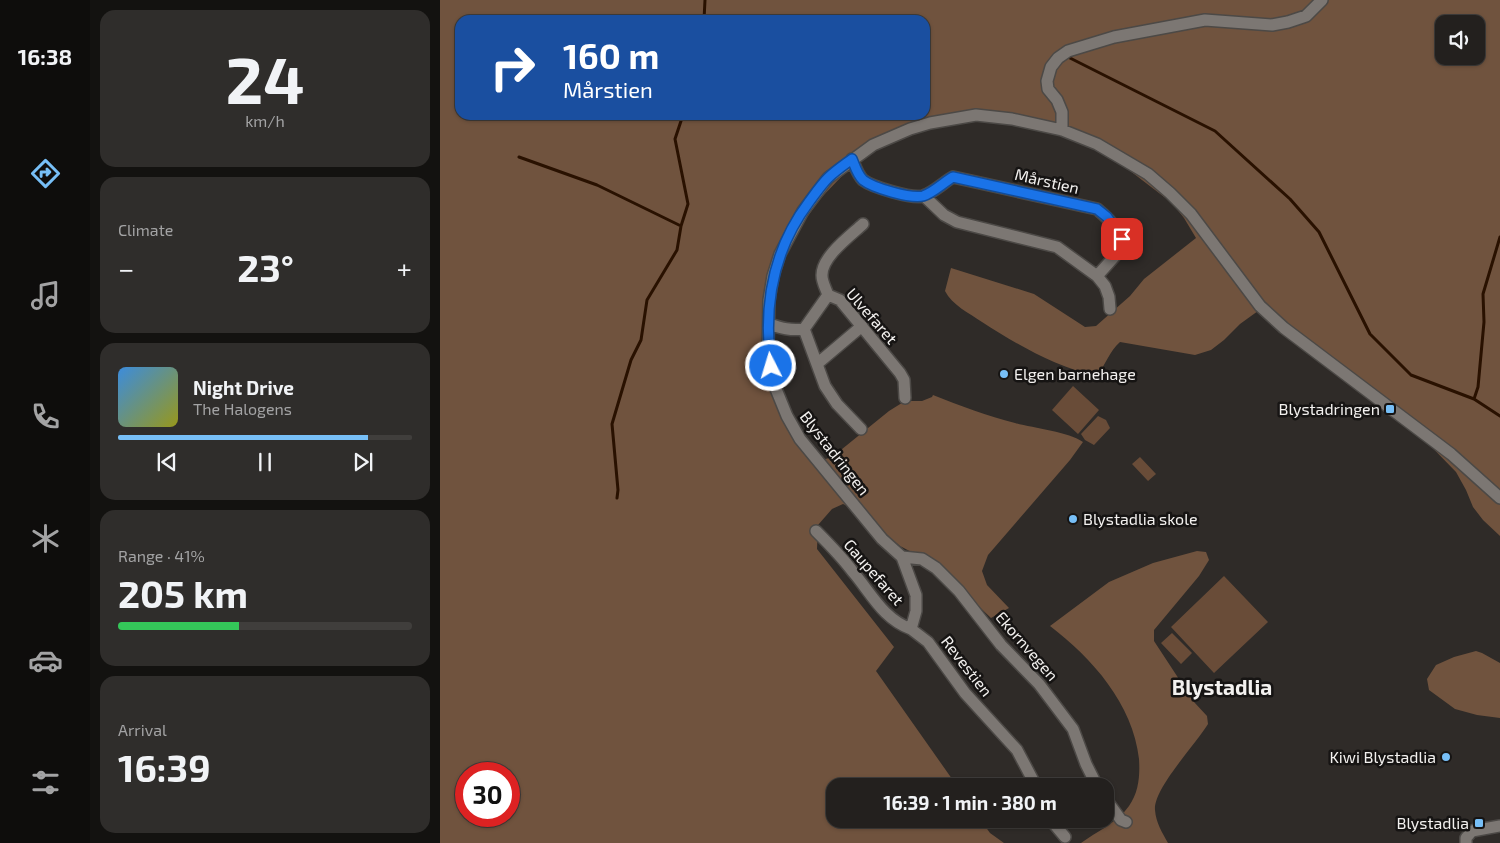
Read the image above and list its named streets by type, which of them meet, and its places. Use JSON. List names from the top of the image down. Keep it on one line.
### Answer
{"streets":{"street":["Mårstien","Ulvefaret","Blystadringen","Gaupefaret","Ekornvegen","Revestien"]},"crossings":[["Blystadringen","Ekornvegen"],["Gaupefaret","Revestien"]],"districts":["Blystadlia"],"places":{"other":["Elgen barnehage","Blystadlia skole","Kiwi Blystadlia"],"transit":["Blystadringen","Blystadlia"]},"page":{"tabs":"16:38","tile":[["24","km/h"],"Climate",["Range · 41%","205 km"],["Arrival","16:39"]],"turn":["160 m","Mårstien"],"heat":["−","23°","+"],"song":["Night Drive","The Halogens"],"limit":"30","trip":"16:39 · 1 min · 380 m"}}
